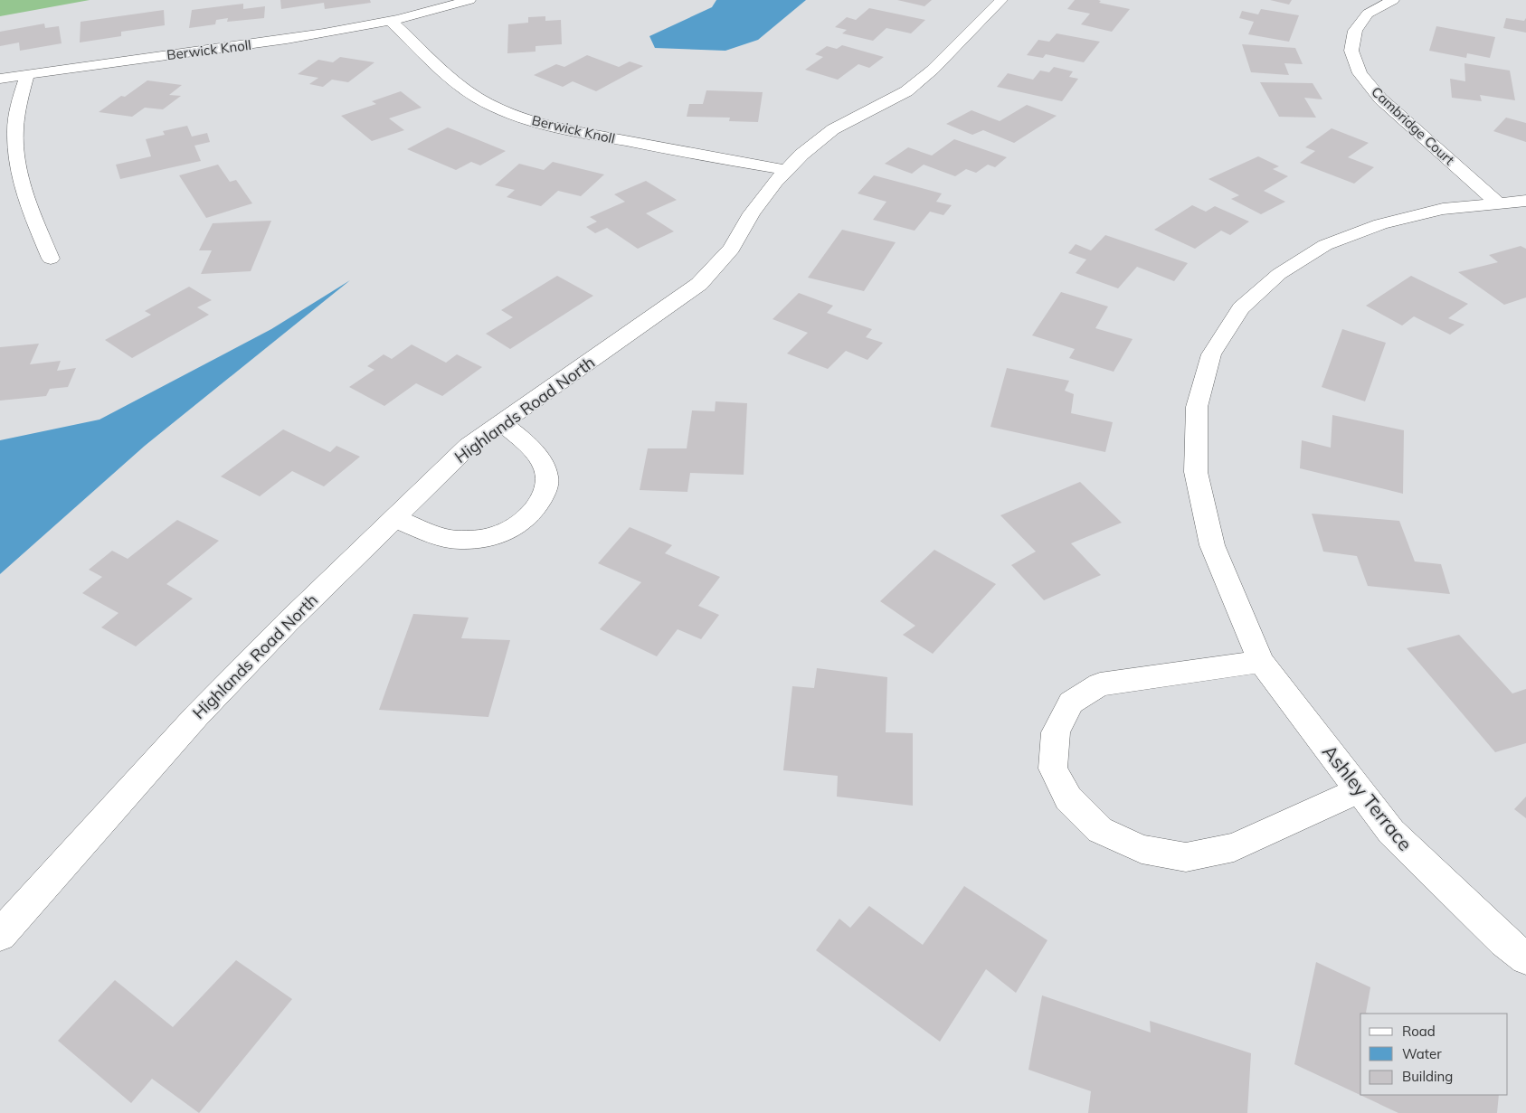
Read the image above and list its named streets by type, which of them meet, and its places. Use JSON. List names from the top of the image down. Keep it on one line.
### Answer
{"streets":{"street":["Berwick Knoll","Cambridge Court","Highlands Road North","Ashley Terrace"]},"crossings":[["Berwick Knoll","Highlands Road North"],["Cambridge Court","Ashley Terrace"]],"legend":["Road","Water","Building"]}
